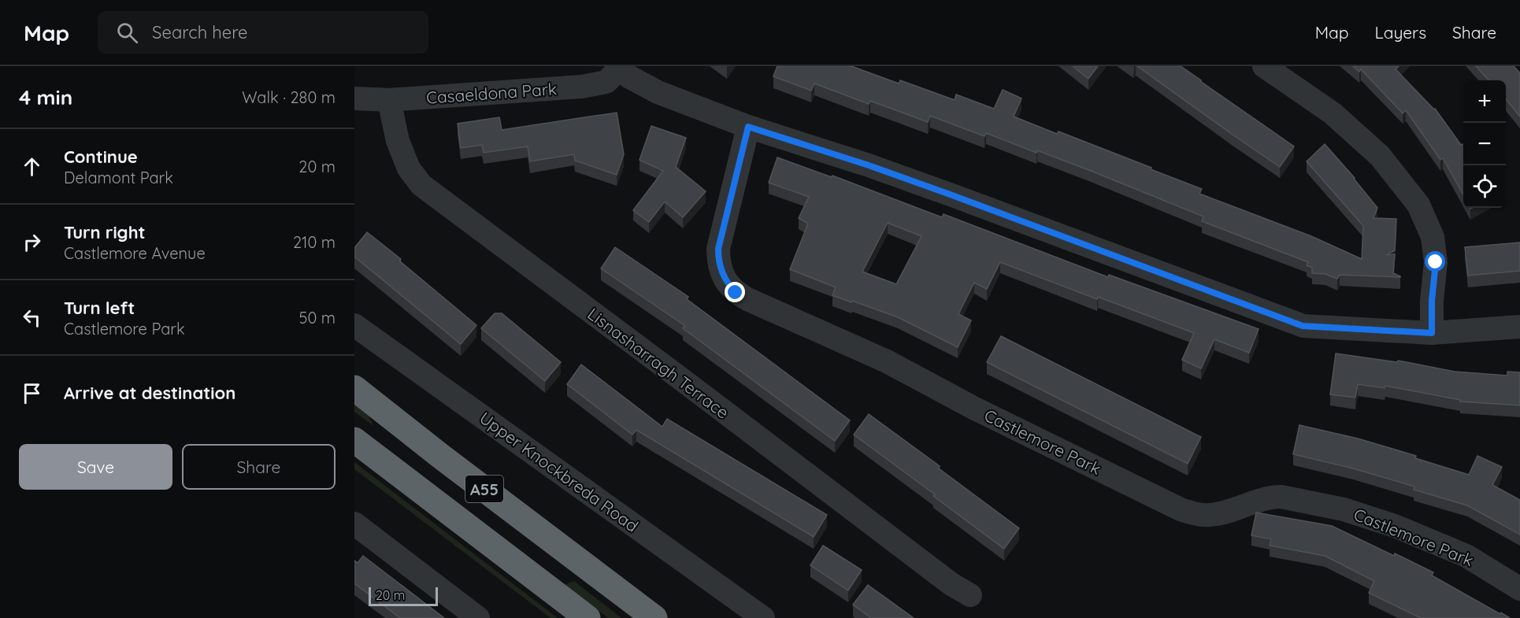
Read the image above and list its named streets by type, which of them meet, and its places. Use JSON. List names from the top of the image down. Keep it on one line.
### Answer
{"streets":{"highway":["A55"],"street":["Casaeldona Park","Lisnasharragh Terrace","Castlemore Park","Upper Knockbreda Road"]},"crossings":[["Casaeldona Park","Lisnasharragh Terrace"]],"scale_bar":"20 m","page":{"header":"Map","search":"Search here","nav":["Map","Layers","Share"],"heading":["4 min","Walk · 280 m"],"map_buttons":["+","−"],"list":[["Continue","Delamont Park","20 m"],["Turn right","Castlemore Avenue","210 m"],["Turn left","Castlemore Park","50 m"],"Arrive at destination"],"buttons":["Save","Share"],"scale":"20 m"}}
